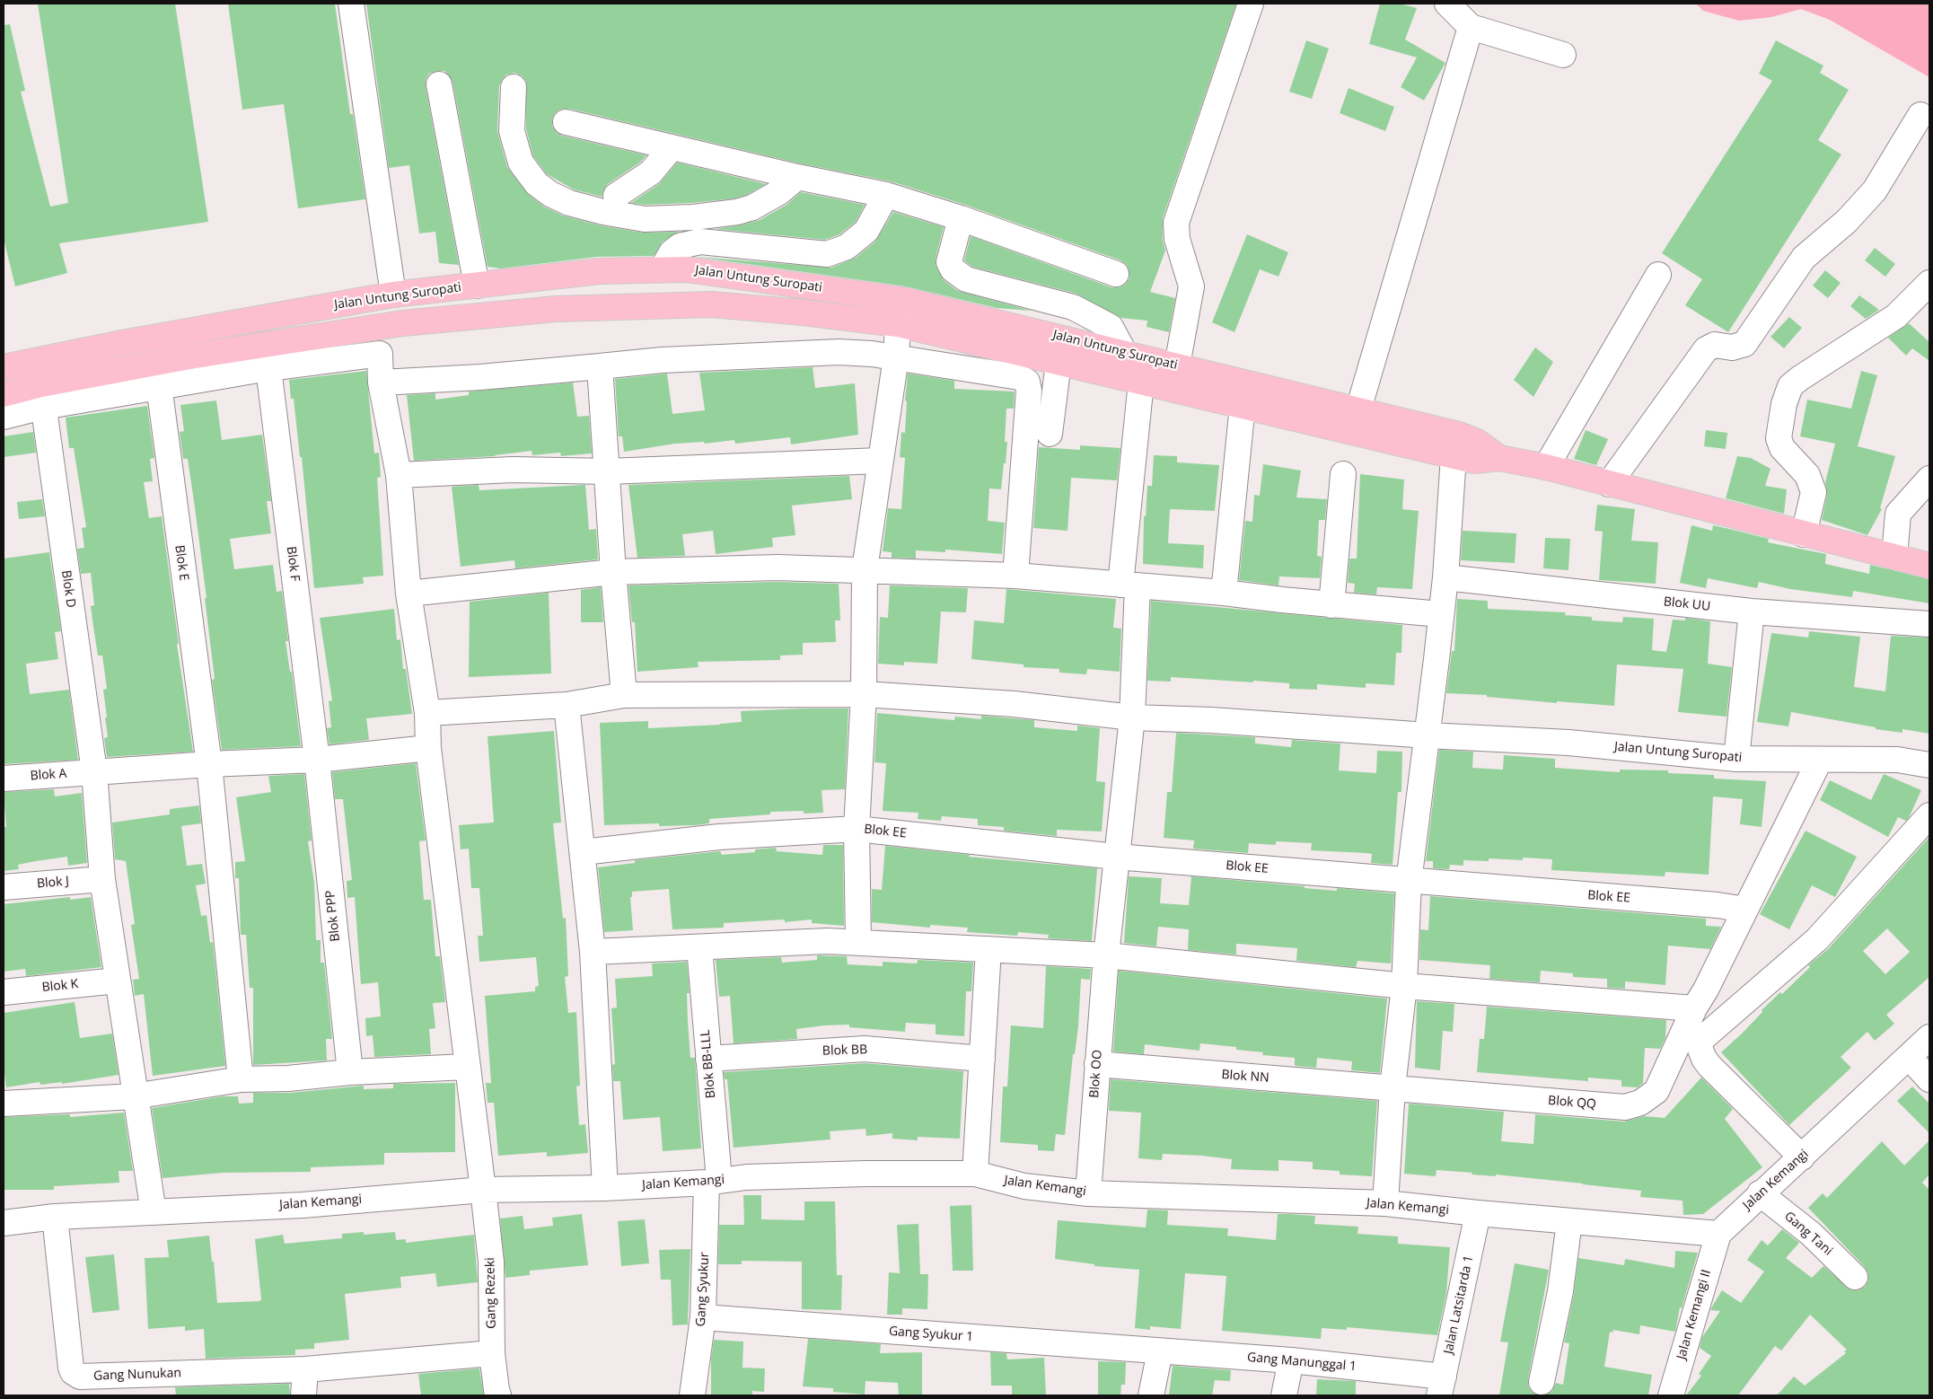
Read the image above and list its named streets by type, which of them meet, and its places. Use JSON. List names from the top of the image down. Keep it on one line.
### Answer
{"streets":{"main road":["Jalan Untung Suropati"],"street":["Blok E","Blok F","Blok D","Blok UU","Blok A","Blok EE","Blok J","Blok PPP","Blok K","Blok BB","Blok BB-LLL","Blok OO","Blok NN","Blok QQ","Jalan Kemangi","Gang Tani","Gang Syukur","Gang Rezeki","Jalan Latsitarda 1","Jalan Kemangi II","Gang Syukur 1","Gang Manunggal 1","Gang Nunukan"]},"crossings":[["Jalan Untung Suropati","Blok E"],["Jalan Untung Suropati","Blok D"],["Jalan Untung Suropati","Blok OO"],["Jalan Untung Suropati","Gang Rezeki"],["Blok E","Blok A"],["Blok F","Blok A"],["Blok F","Blok PPP"],["Blok D","Blok A"],["Blok D","Blok J"],["Blok D","Blok K"],["Blok D","Jalan Kemangi"],["Blok A","Blok PPP"],["Blok A","Gang Rezeki"],["Blok EE","Blok OO"],["Blok EE","Blok QQ"],["Blok BB","Blok BB-LLL"],["Blok BB-LLL","Jalan Kemangi"],["Blok BB-LLL","Gang Syukur"],["Blok OO","Blok NN"],["Blok OO","Jalan Kemangi"],["Blok NN","Blok QQ"],["Jalan Kemangi","Gang Tani"],["Jalan Kemangi","Gang Syukur"],["Jalan Kemangi","Gang Rezeki"],["Jalan Kemangi","Jalan Latsitarda 1"],["Jalan Kemangi","Jalan Kemangi II"],["Jalan Kemangi","Gang Nunukan"],["Gang Syukur","Gang Syukur 1"],["Jalan Latsitarda 1","Gang Manunggal 1"],["Gang Syukur 1","Gang Manunggal 1"]]}
